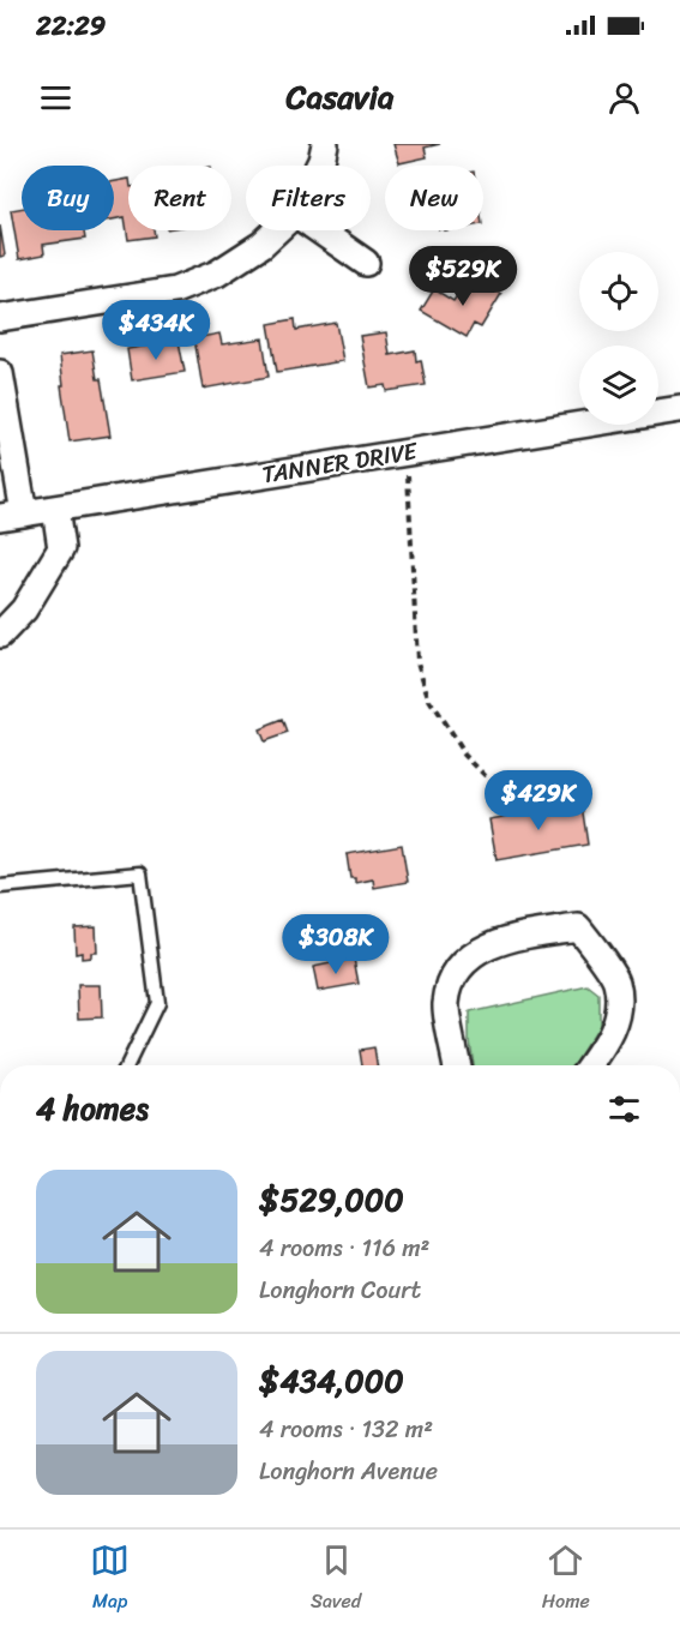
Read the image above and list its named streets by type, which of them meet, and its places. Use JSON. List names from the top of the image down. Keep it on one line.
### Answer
{"streets":{"street":["TANNER DRIVE"]},"page":{"status":"22:29","header":"Casavia","chip":["Buy","Rent","Filters","New"],"price":["$529K","$434K","$429K","$308K"],"heading":"4 homes","list":[{"name":"$529,000","note":"4 rooms · 116 m² · Longhorn Court"},{"name":"$434,000","note":"4 rooms · 132 m² · Longhorn Avenue"}],"tabs":["Map","Saved","Home"]}}
